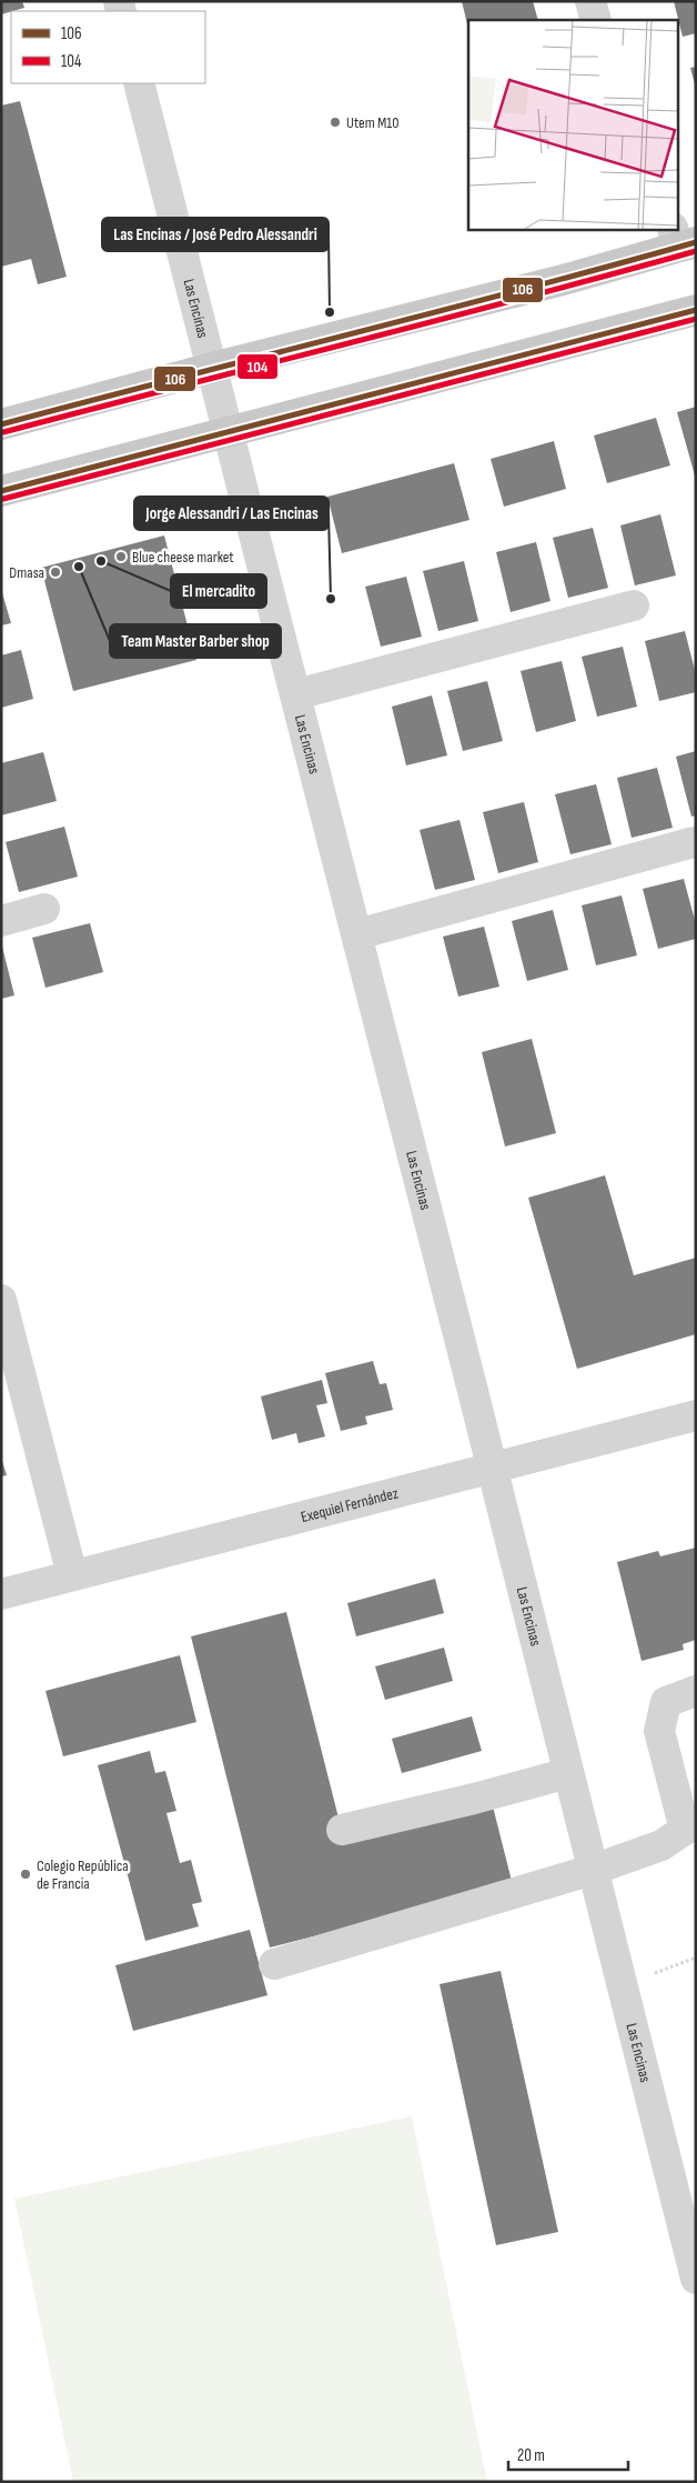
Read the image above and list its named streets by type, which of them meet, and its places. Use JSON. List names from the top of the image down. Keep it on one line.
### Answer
{"streets":{"street":["Las Encinas","Exequiel Fernández"]},"crossings":[["Las Encinas","Exequiel Fernández"]],"places":["Utem M10","Las Encinas / José Pedro Alessandri","Blue cheese market","El mercadito","Team Master Barber shop","Dmasa","Jorge Alessandri / Las Encinas","Colegio República de Francia"],"lines":["transit line 106","transit line 104"],"legend":["106","104"],"scale_bar":"20 m"}
